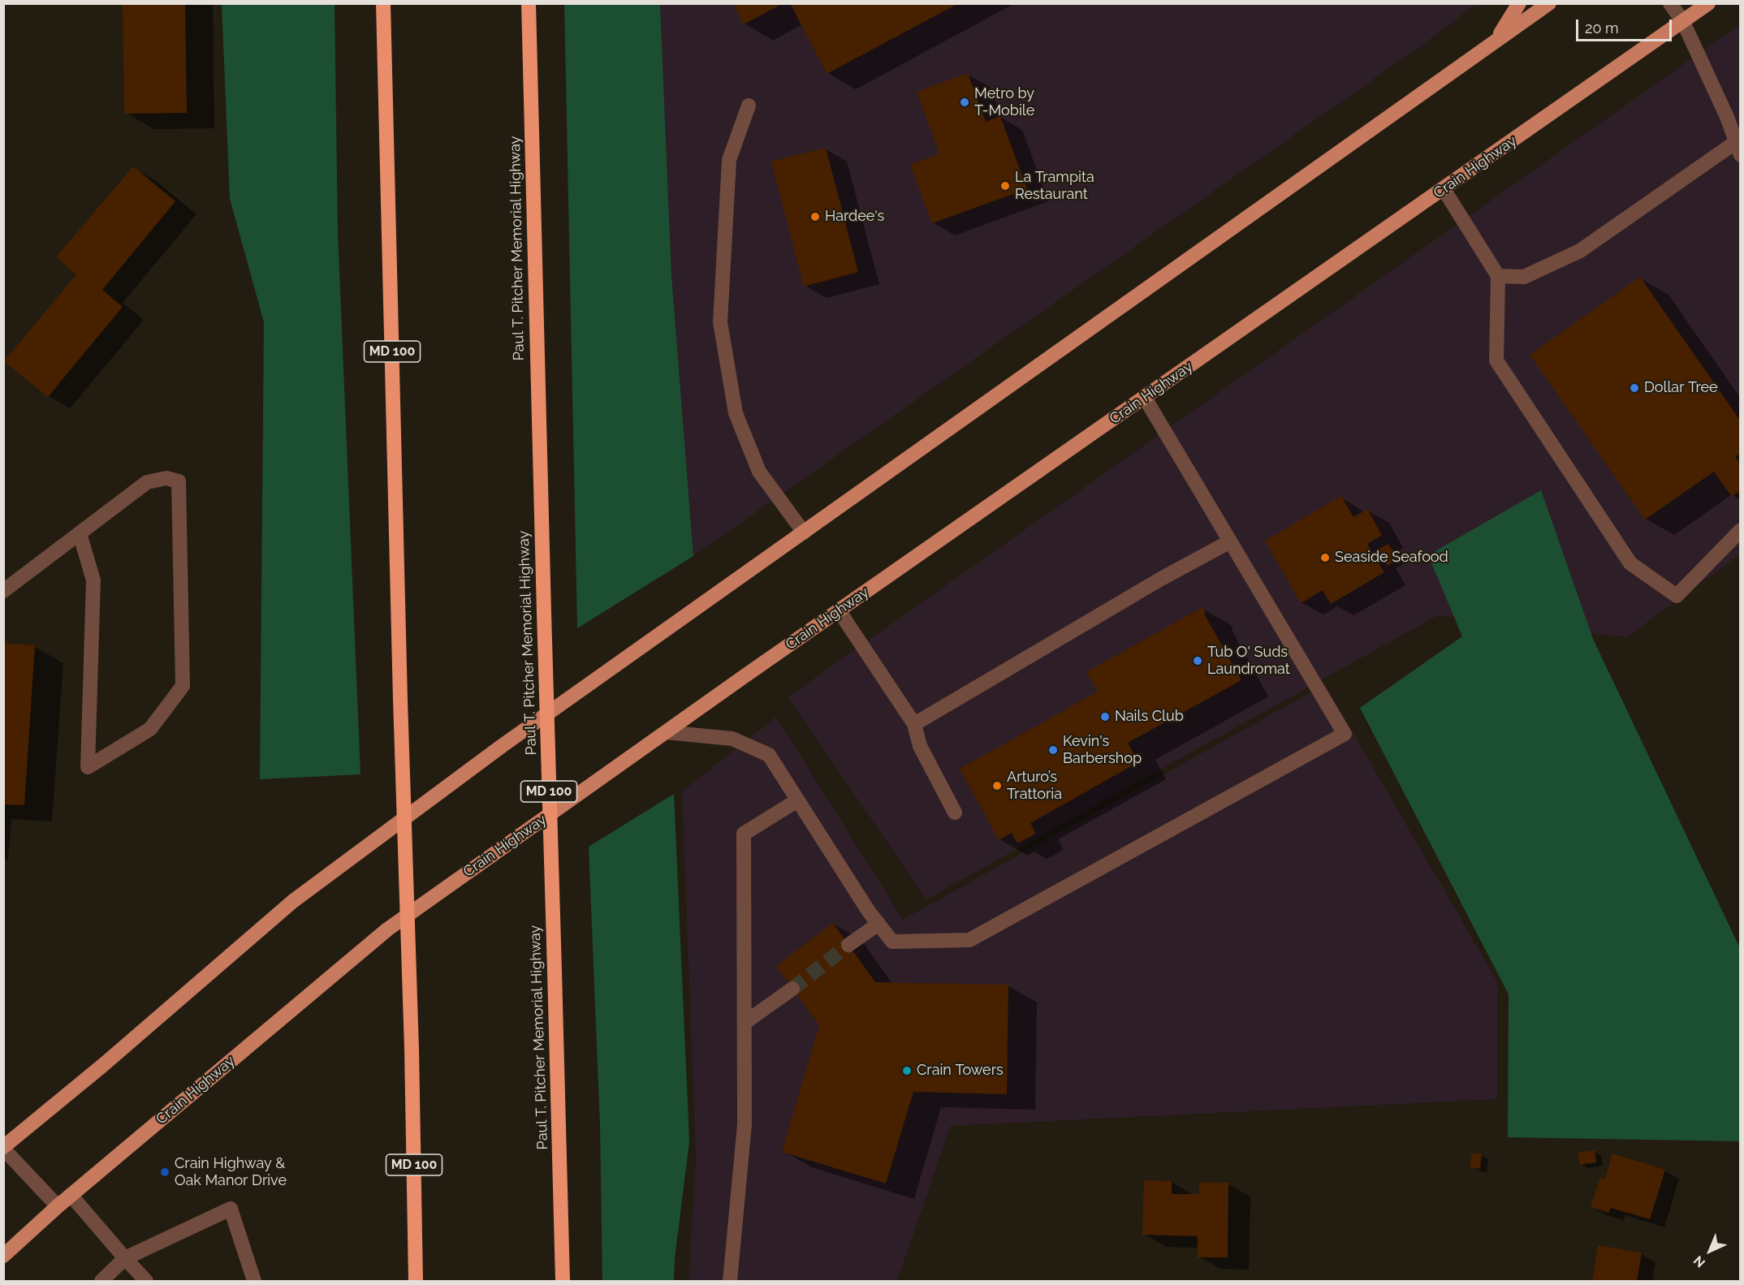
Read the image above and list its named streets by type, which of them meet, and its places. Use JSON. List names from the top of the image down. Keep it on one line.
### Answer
{"streets":{"highway":["Paul T. Pitcher Memorial Highway","MD 100"],"main road":["Crain Highway"]},"places":["Metro by T-Mobile","La Trampita Restaurant","Hardee's","Dollar Tree","Seaside Seafood","Tub O' Suds Laundromat","Nails Club","Kevin's Barbershop","Arturo’s Trattoria","Crain Towers","Crain Highway & Oak Manor Drive"],"scale_bar":"20 m","north":"bottom left"}
